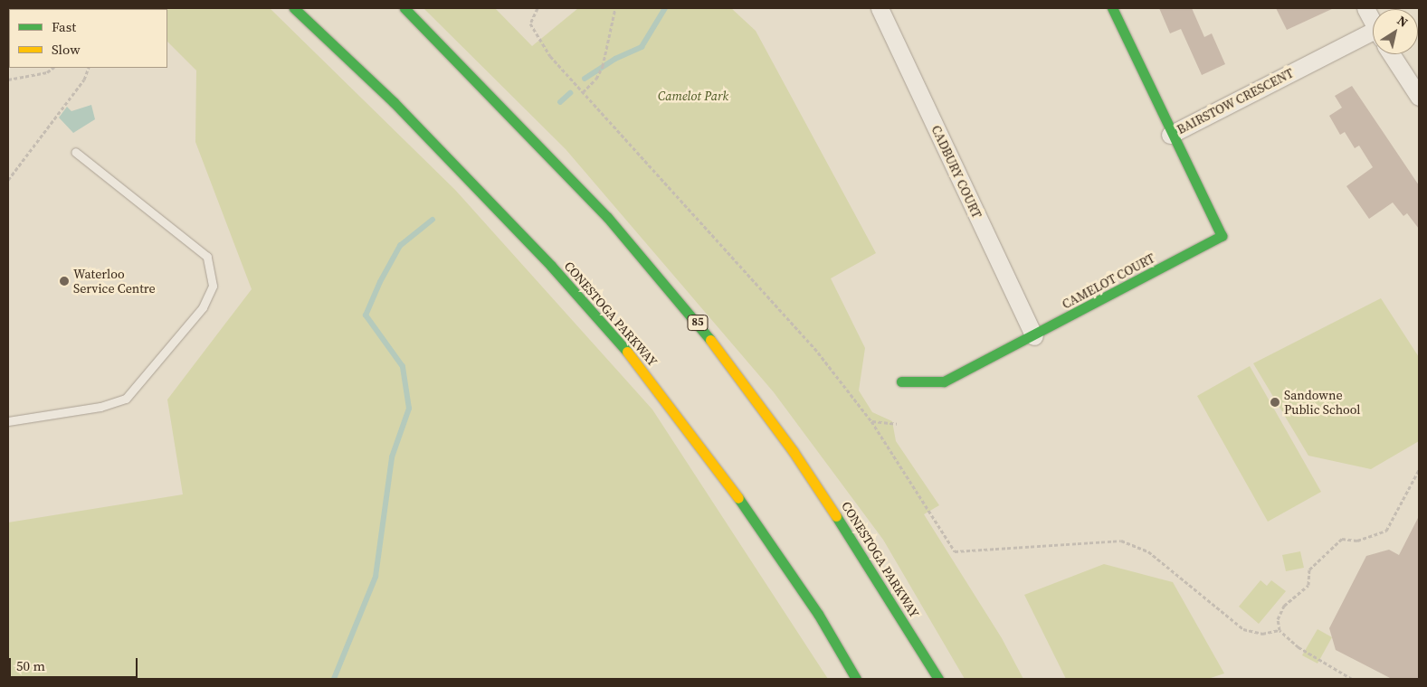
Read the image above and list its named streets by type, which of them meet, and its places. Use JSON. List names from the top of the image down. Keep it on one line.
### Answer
{"streets":{"main road":["BAIRSTOW CRESCENT","CAMELOT COURT","CONESTOGA PARKWAY","85"],"street":["CADBURY COURT"]},"crossings":[["BAIRSTOW CRESCENT","CAMELOT COURT"],["CADBURY COURT","CAMELOT COURT"]],"parks":["Camelot Park"],"places":["Waterloo Service Centre","Sandowne Public School"],"legend":["Fast","Slow"],"scale_bar":"50 m","north":"top right"}
